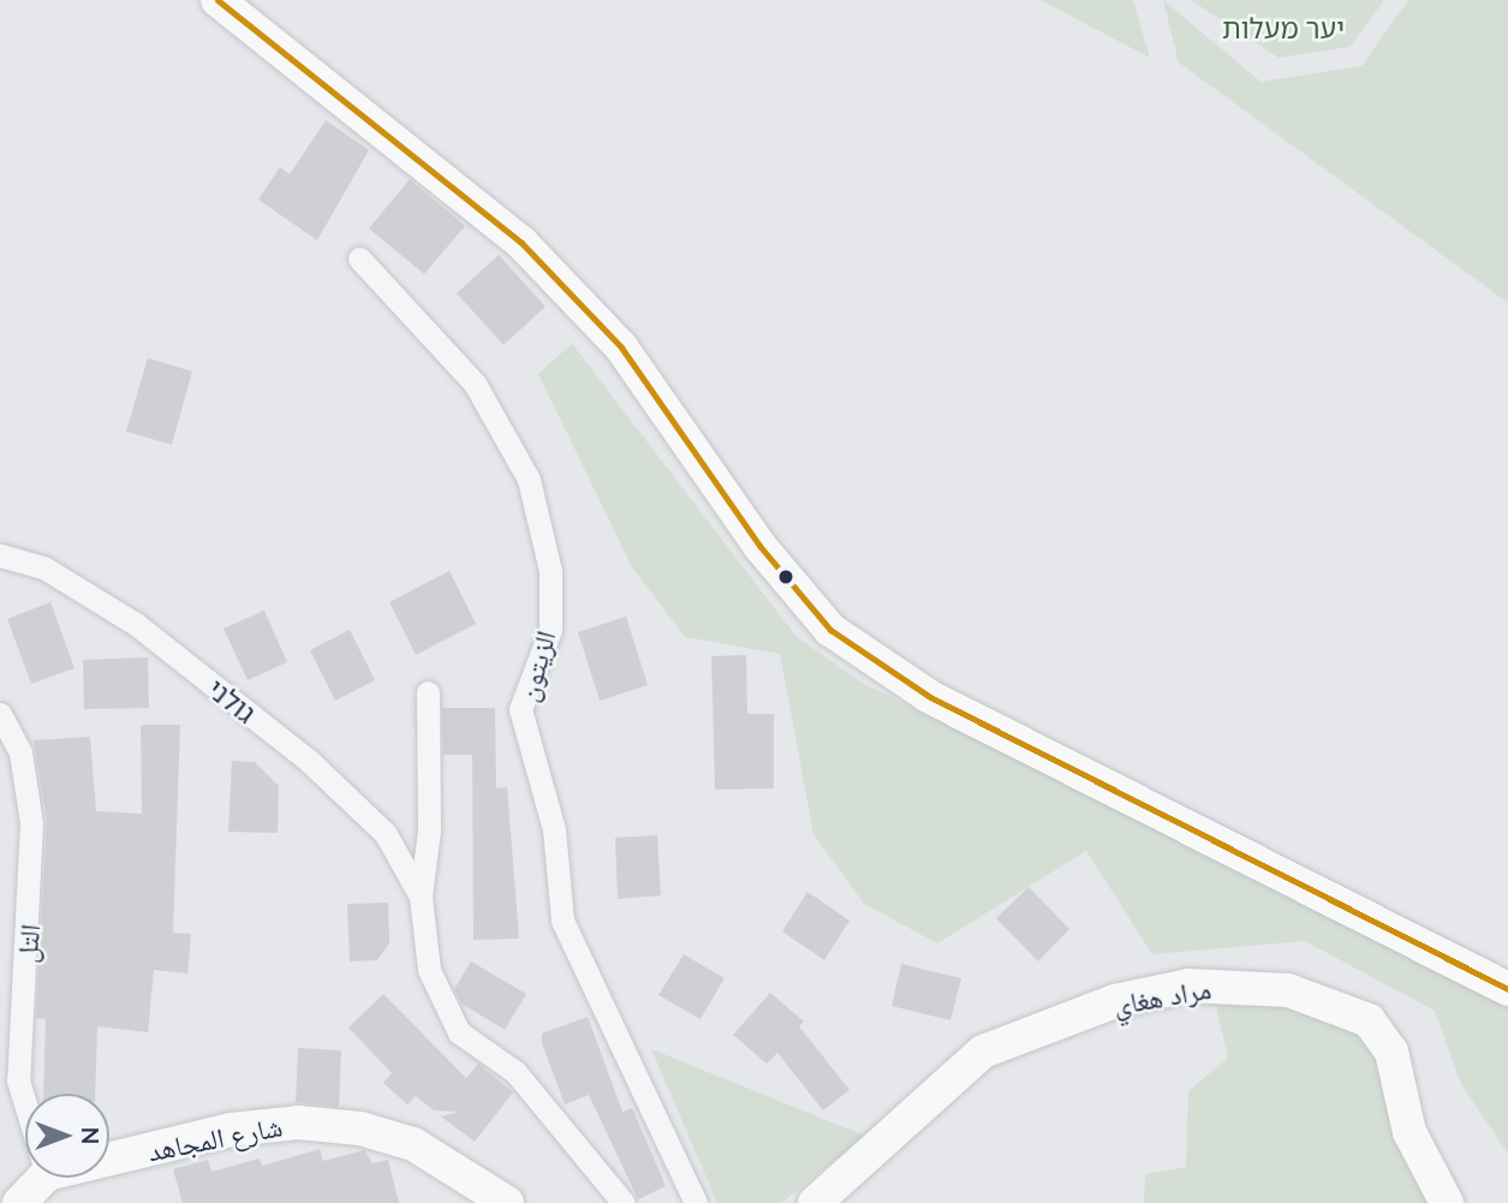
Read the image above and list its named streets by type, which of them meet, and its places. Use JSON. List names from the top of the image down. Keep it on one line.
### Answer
{"streets":{"main road":["مراد هغاي","شارع المجاهد"],"street":["الزيتون","גולני","التل"]},"parks":["יער מעלות"],"north":"right"}
